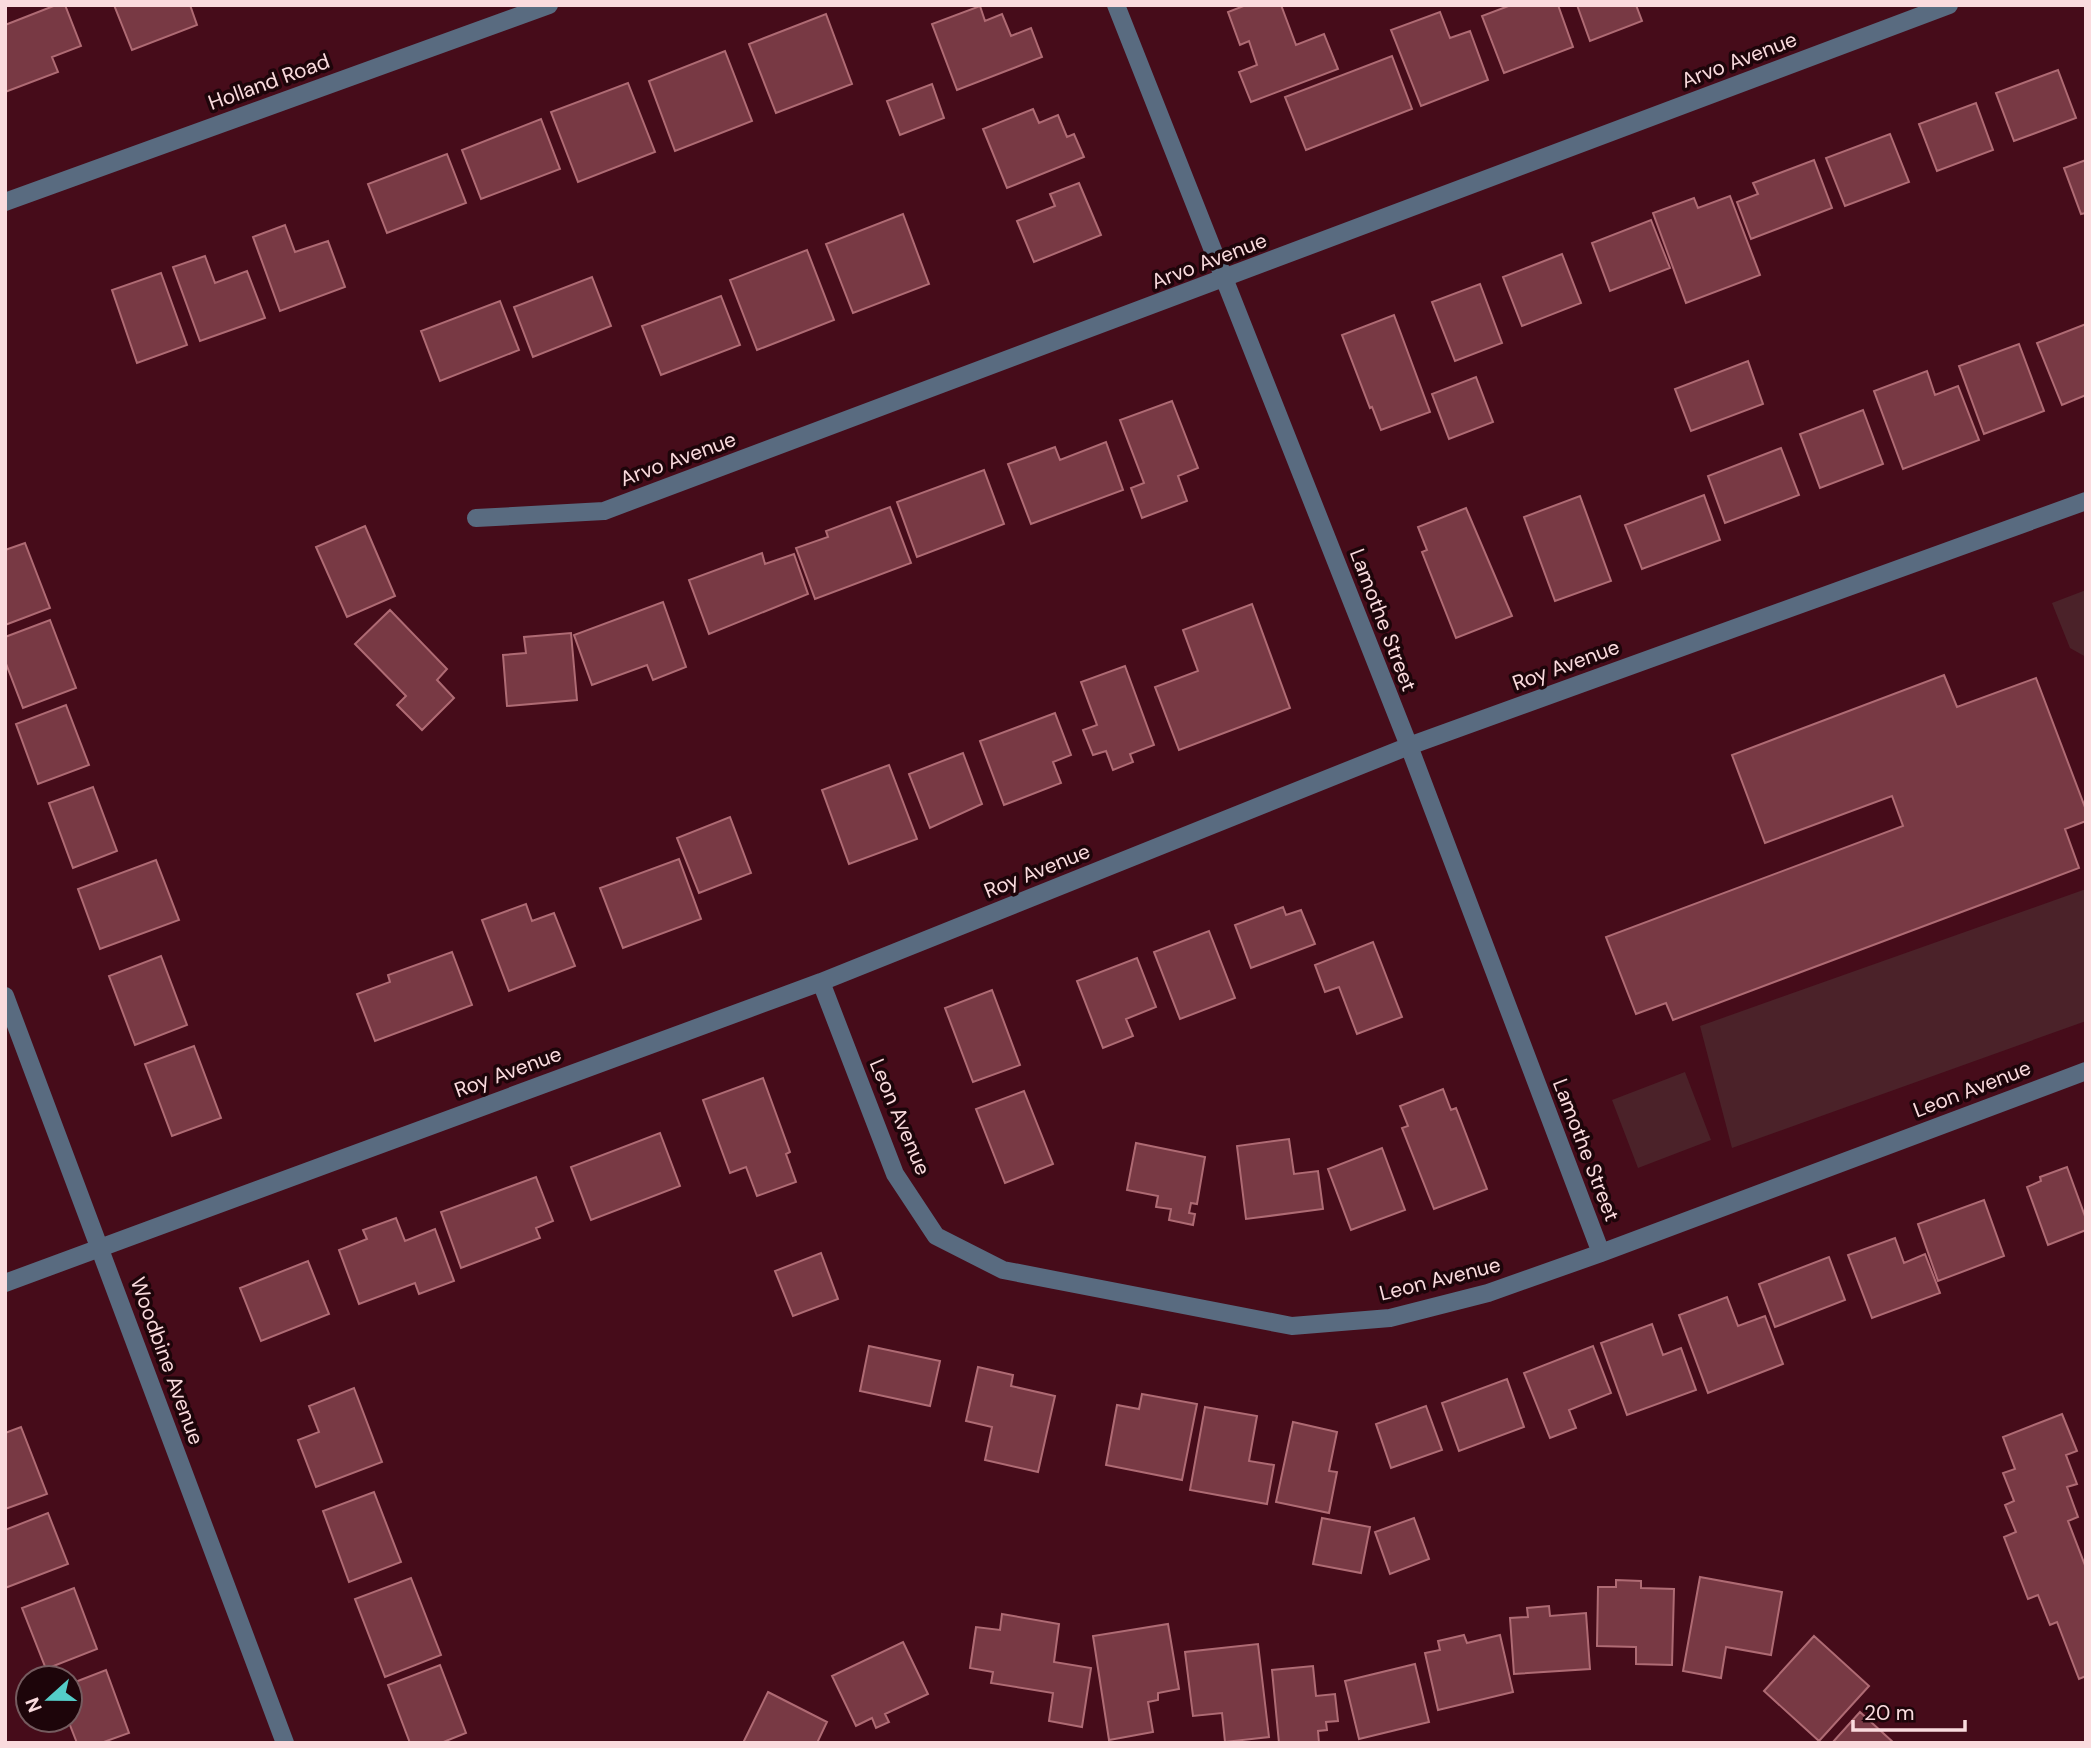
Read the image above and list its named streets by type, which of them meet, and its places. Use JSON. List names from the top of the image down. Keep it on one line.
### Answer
{"streets":{"street":["Arvo Avenue","Holland Road","Lamothe Street","Roy Avenue","Leon Avenue","Woodbine Avenue"]},"crossings":[["Arvo Avenue","Lamothe Street"],["Lamothe Street","Roy Avenue"],["Lamothe Street","Leon Avenue"],["Roy Avenue","Leon Avenue"],["Roy Avenue","Woodbine Avenue"]],"scale_bar":"20 m","north":"left"}
